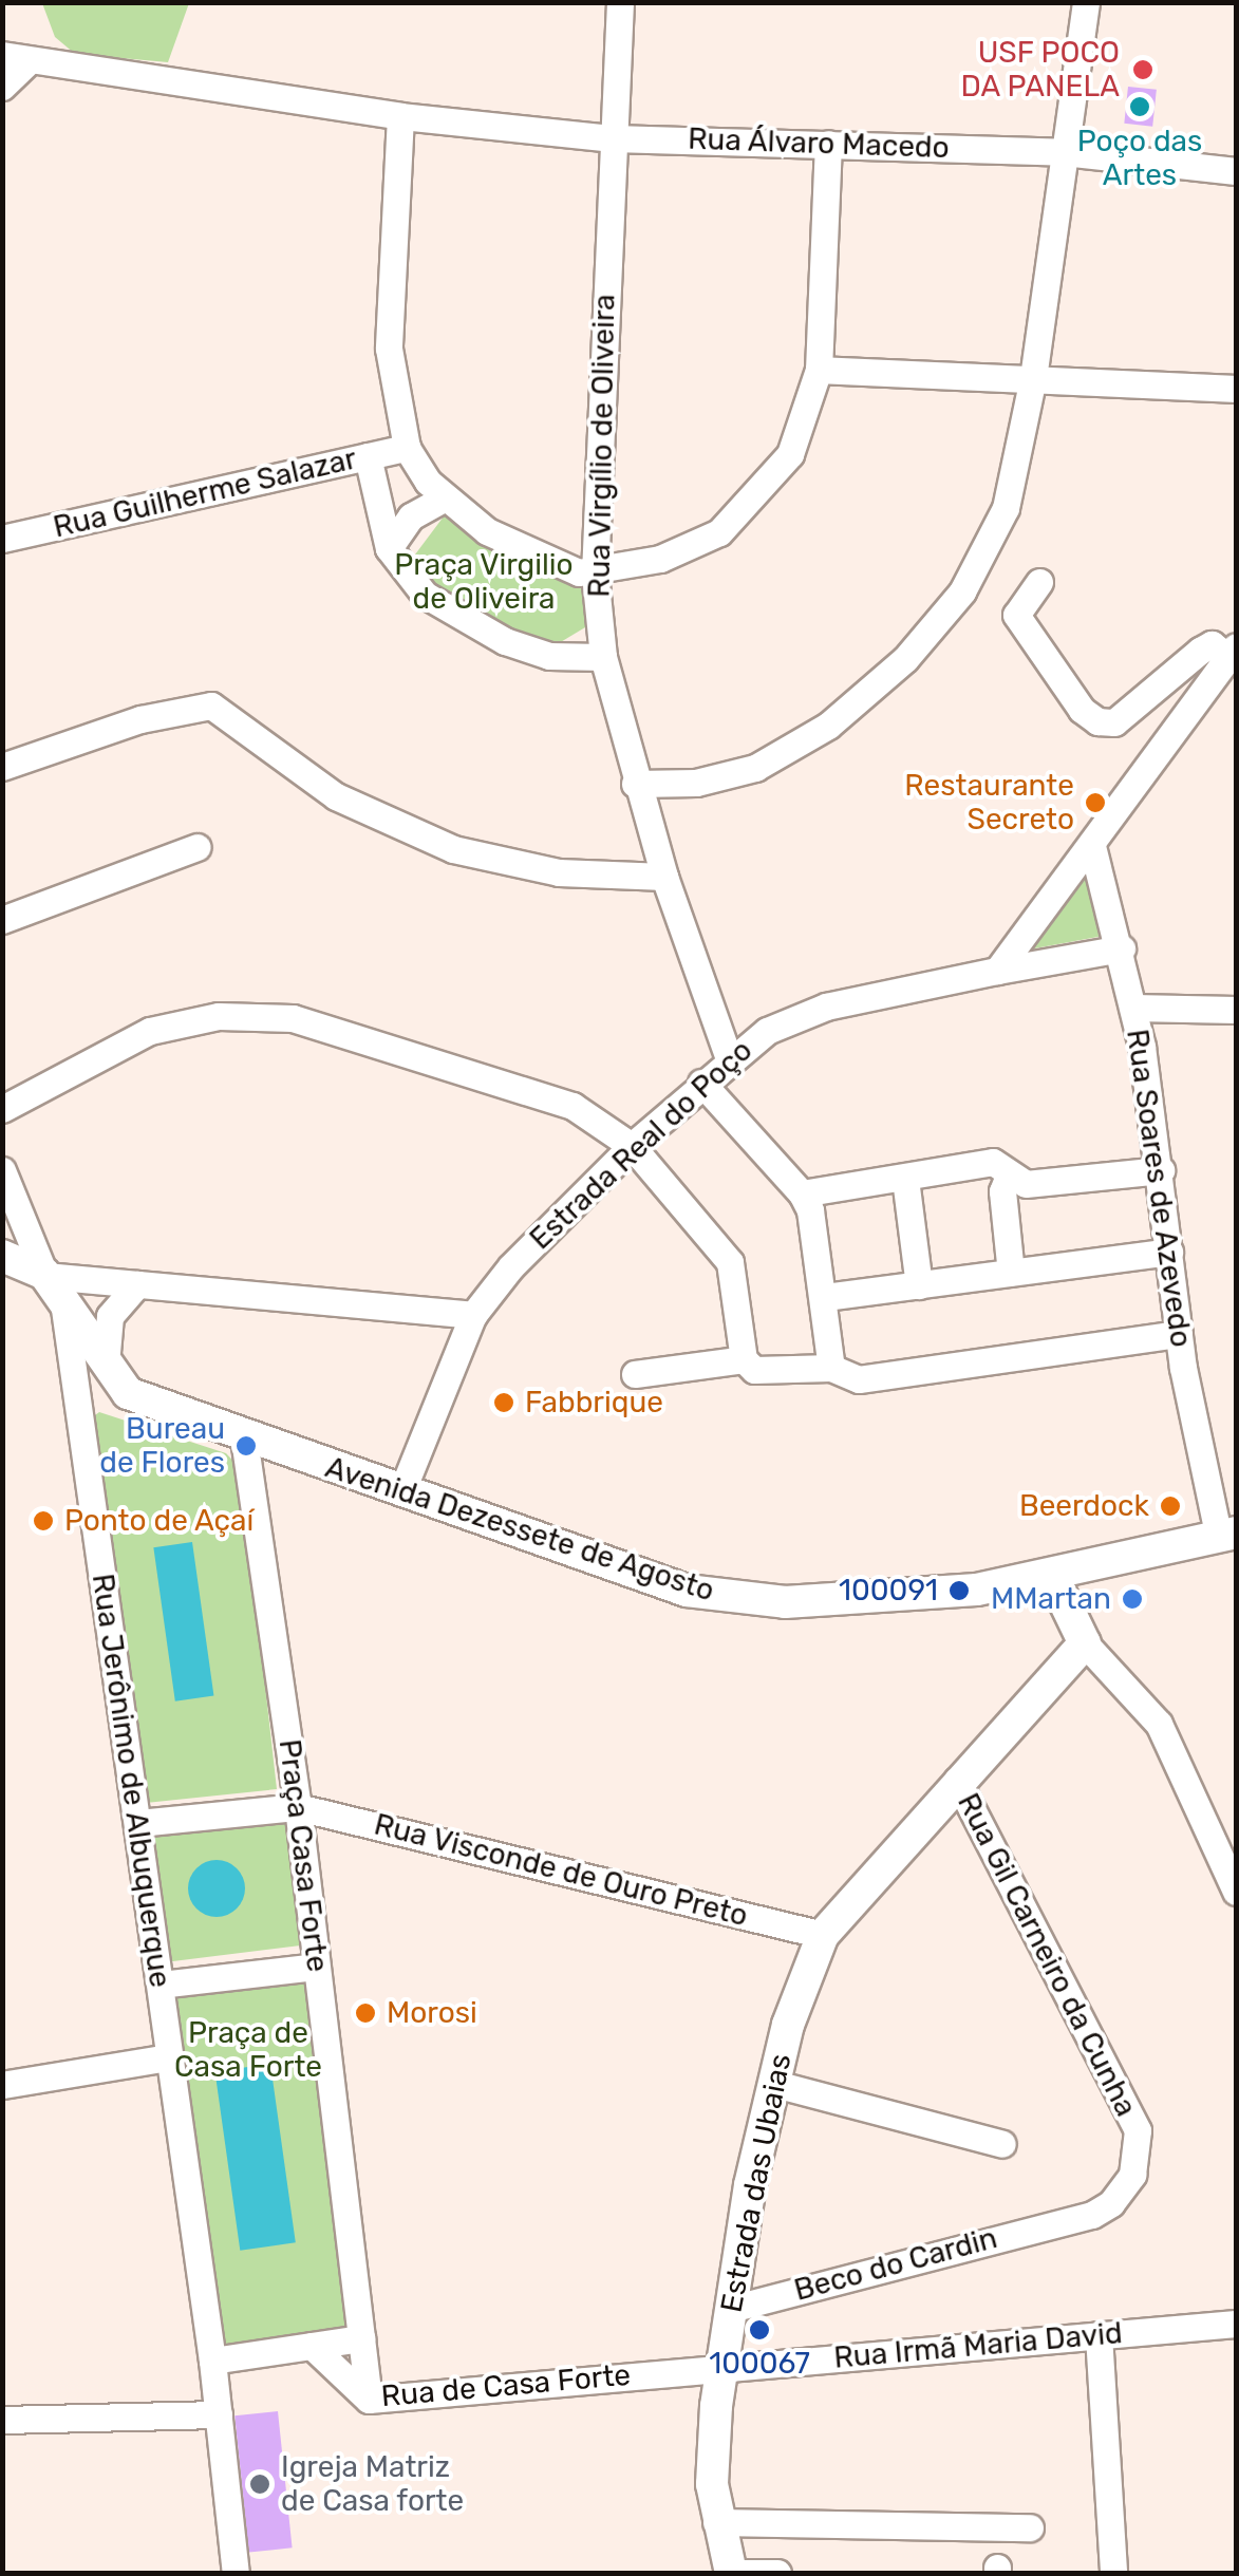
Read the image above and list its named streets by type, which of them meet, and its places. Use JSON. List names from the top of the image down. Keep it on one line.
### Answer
{"streets":{"main road":["Avenida Dezessete de Agosto","Estrada das Ubaias"],"street":["Rua Álvaro Macedo","Rua Virgílio de Oliveira","Rua Guilherme Salazar","Estrada Real do Poço","Rua Soares de Azevedo","Rua Jerônimo de Albuquerque","Praça Casa Forte","Rua Visconde de Ouro Preto","Rua Gil Carneiro da Cunha","Beco do Cardin","Rua Irmã Maria David","Rua de Casa Forte"]},"crossings":[["Rua Álvaro Macedo","Rua Virgílio de Oliveira"],["Rua Virgílio de Oliveira","Estrada Real do Poço"],["Estrada Real do Poço","Rua Soares de Azevedo"],["Estrada Real do Poço","Avenida Dezessete de Agosto"],["Rua Soares de Azevedo","Avenida Dezessete de Agosto"],["Avenida Dezessete de Agosto","Rua Jerônimo de Albuquerque"],["Avenida Dezessete de Agosto","Praça Casa Forte"],["Praça Casa Forte","Rua Visconde de Ouro Preto"],["Praça Casa Forte","Rua de Casa Forte"],["Rua Visconde de Ouro Preto","Estrada das Ubaias"],["Rua Gil Carneiro da Cunha","Estrada das Ubaias"],["Rua Gil Carneiro da Cunha","Beco do Cardin"],["Estrada das Ubaias","Beco do Cardin"],["Estrada das Ubaias","Rua Irmã Maria David"],["Estrada das Ubaias","Rua de Casa Forte"],["Rua Irmã Maria David","Rua de Casa Forte"]],"parks":["Praça Virgilio de Oliveira","Praça de Casa Forte"],"places":["USF POCO DA PANELA","Poço das Artes","Restaurante Secreto","Fabbrique","Bureau de Flores","Beerdock","Ponto de Açaí","100091","MMartan","Morosi","100067","Igreja Matriz de Casa forte"]}
